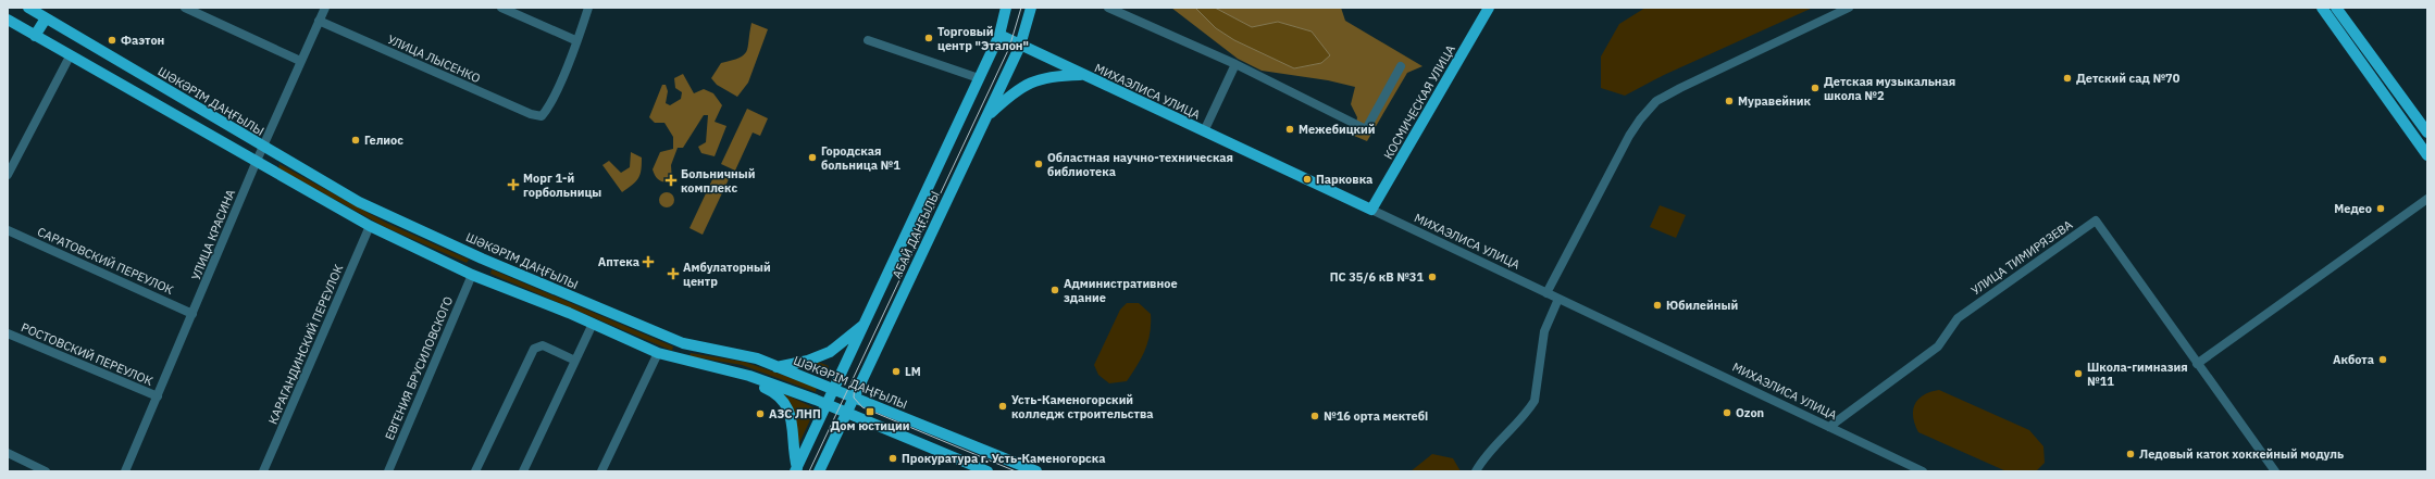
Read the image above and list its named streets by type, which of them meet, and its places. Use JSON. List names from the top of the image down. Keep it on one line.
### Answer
{"streets":{"main road":["МИХАЭЛИСА УЛИЦА","ШӘКӘРІМ ДАҢҒЫЛЫ","КОСМИЧЕСКАЯ УЛИЦА","АБАЙ ДАҢҒЫЛЫ"],"street":["УЛИЦА ЛЫСЕНКО","УЛИЦА КРАСИНА","УЛИЦА ТИМИРЯЗЕВА","САРАТОВСКИЙ ПЕРЕУЛОК","КАРАГАНДИНСКИЙ ПЕРЕУЛОК","РОСТОВСКИЙ ПЕРЕУЛОК","ЕВГЕНИЯ БРУСИЛОВСКОГО"]},"crossings":[["УЛИЦА ЛЫСЕНКО","УЛИЦА КРАСИНА"],["МИХАЭЛИСА УЛИЦА","КОСМИЧЕСКАЯ УЛИЦА"],["МИХАЭЛИСА УЛИЦА","АБАЙ ДАҢҒЫЛЫ"],["МИХАЭЛИСА УЛИЦА","УЛИЦА ТИМИРЯЗЕВА"],["ШӘКӘРІМ ДАҢҒЫЛЫ","УЛИЦА КРАСИНА"],["ШӘКӘРІМ ДАҢҒЫЛЫ","АБАЙ ДАҢҒЫЛЫ"],["УЛИЦА КРАСИНА","САРАТОВСКИЙ ПЕРЕУЛОК"],["УЛИЦА КРАСИНА","РОСТОВСКИЙ ПЕРЕУЛОК"]],"places":{"other":["Торговый центр \"Эталон\"","Фаэтон","Детский сад №70","Детская музыкальная школа №2","Муравейник","Межебицкий","Гелиос","Городская больница №1","Областная научно-техническая библиотека","Парковка","Медео","ПС 35/6 кВ №31","Административное здание","Юбилейный","Акбота","LM","Школа-гимназия №11","Усть-Каменогорский колледж строительства","Ozon","АЗС ЛНП","№16 орта мектебі","Ледовый каток хоккейный модуль","Прокуратура г. Усть-Каменогорска"],"health":["Больничный комплекс","Морг 1-й горбольницы","Аптека","Амбулаторный центр"],"transit":["Дом юстиции"]}}
